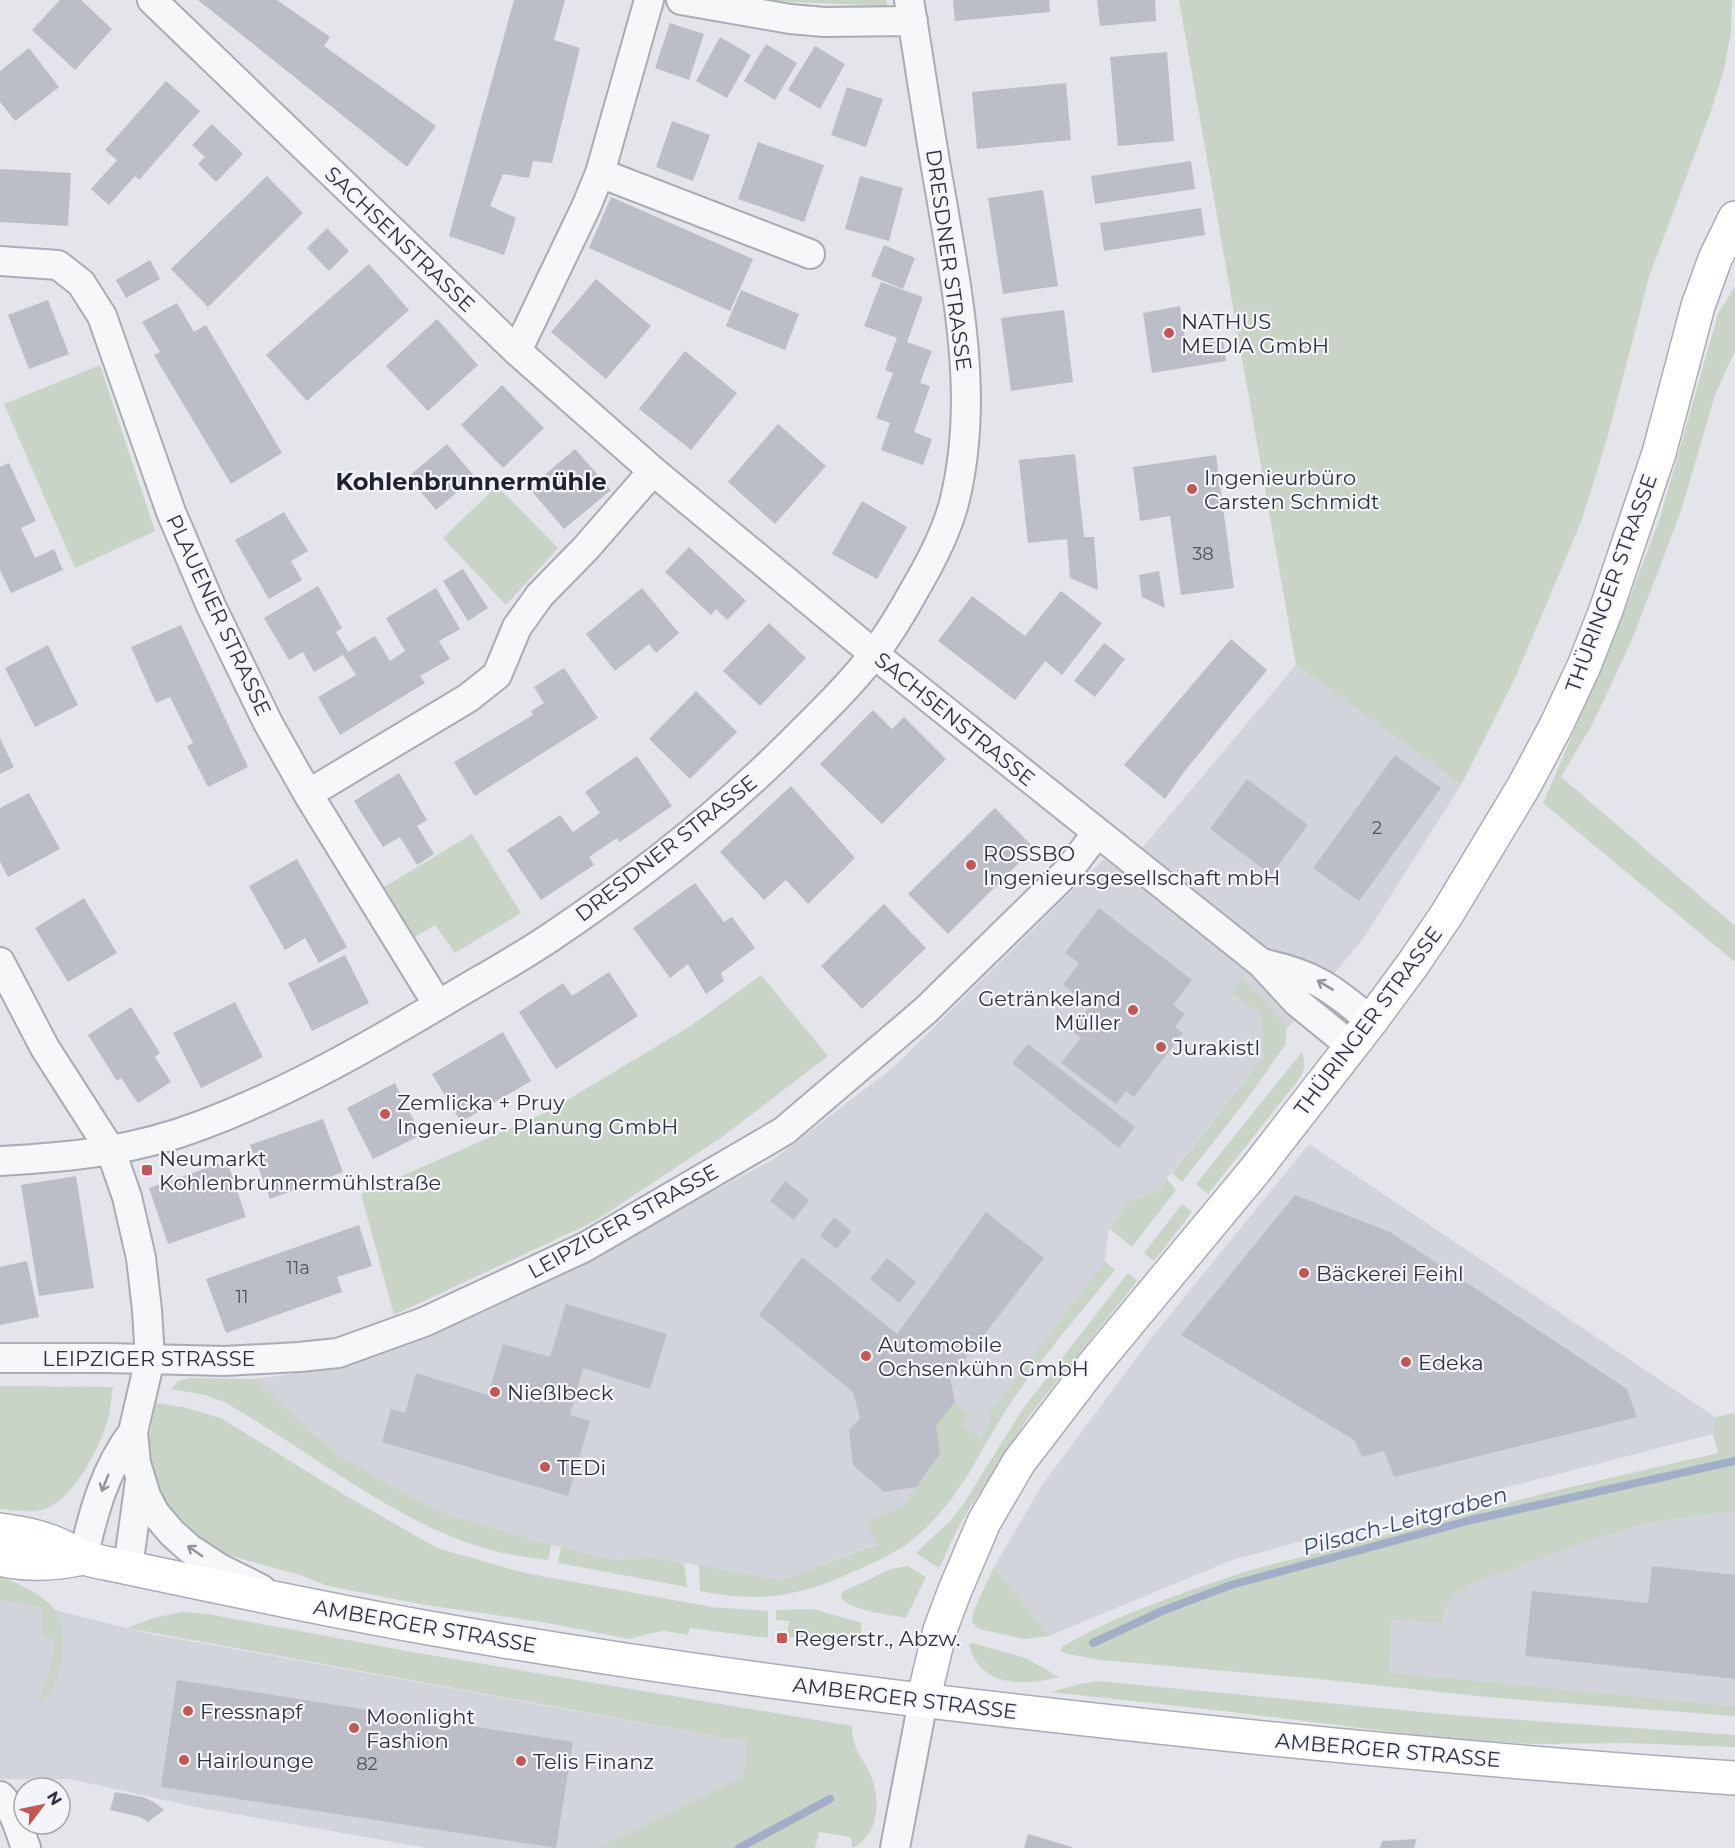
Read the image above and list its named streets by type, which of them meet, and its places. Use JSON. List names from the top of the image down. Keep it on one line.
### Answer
{"streets":{"main road":["THÜRINGER STRASSE","AMBERGER STRASSE"],"street":["SACHSENSTRASSE","DRESDNER STRASSE","PLAUENER STRASSE","LEIPZIGER STRASSE"]},"crossings":[["SACHSENSTRASSE","DRESDNER STRASSE"],["SACHSENSTRASSE","THÜRINGER STRASSE"],["SACHSENSTRASSE","LEIPZIGER STRASSE"],["DRESDNER STRASSE","PLAUENER STRASSE"],["THÜRINGER STRASSE","AMBERGER STRASSE"]],"districts":["Kohlenbrunnermühle"],"water":["Pilsach-Leitgraben"],"places":{"other":["NATHUS MEDIA GmbH","Ingenieurbüro Carsten Schmidt","ROSSBO Ingenieursgesellschaft mbH","Getränkeland Müller","Jurakistl","Zemlicka + Pruy Ingenieur- Planung GmbH","Bäckerei Feihl","Automobile Ochsenkühn GmbH","Edeka","Nießlbeck","TEDi","Fressnapf","Moonlight Fashion","Hairlounge","Telis Finanz"],"transit":["Neumarkt Kohlenbrunnermühlstraße","Regerstr., Abzw."]},"house_numbers":["38","2","11a","11","82"],"north":"top right"}
